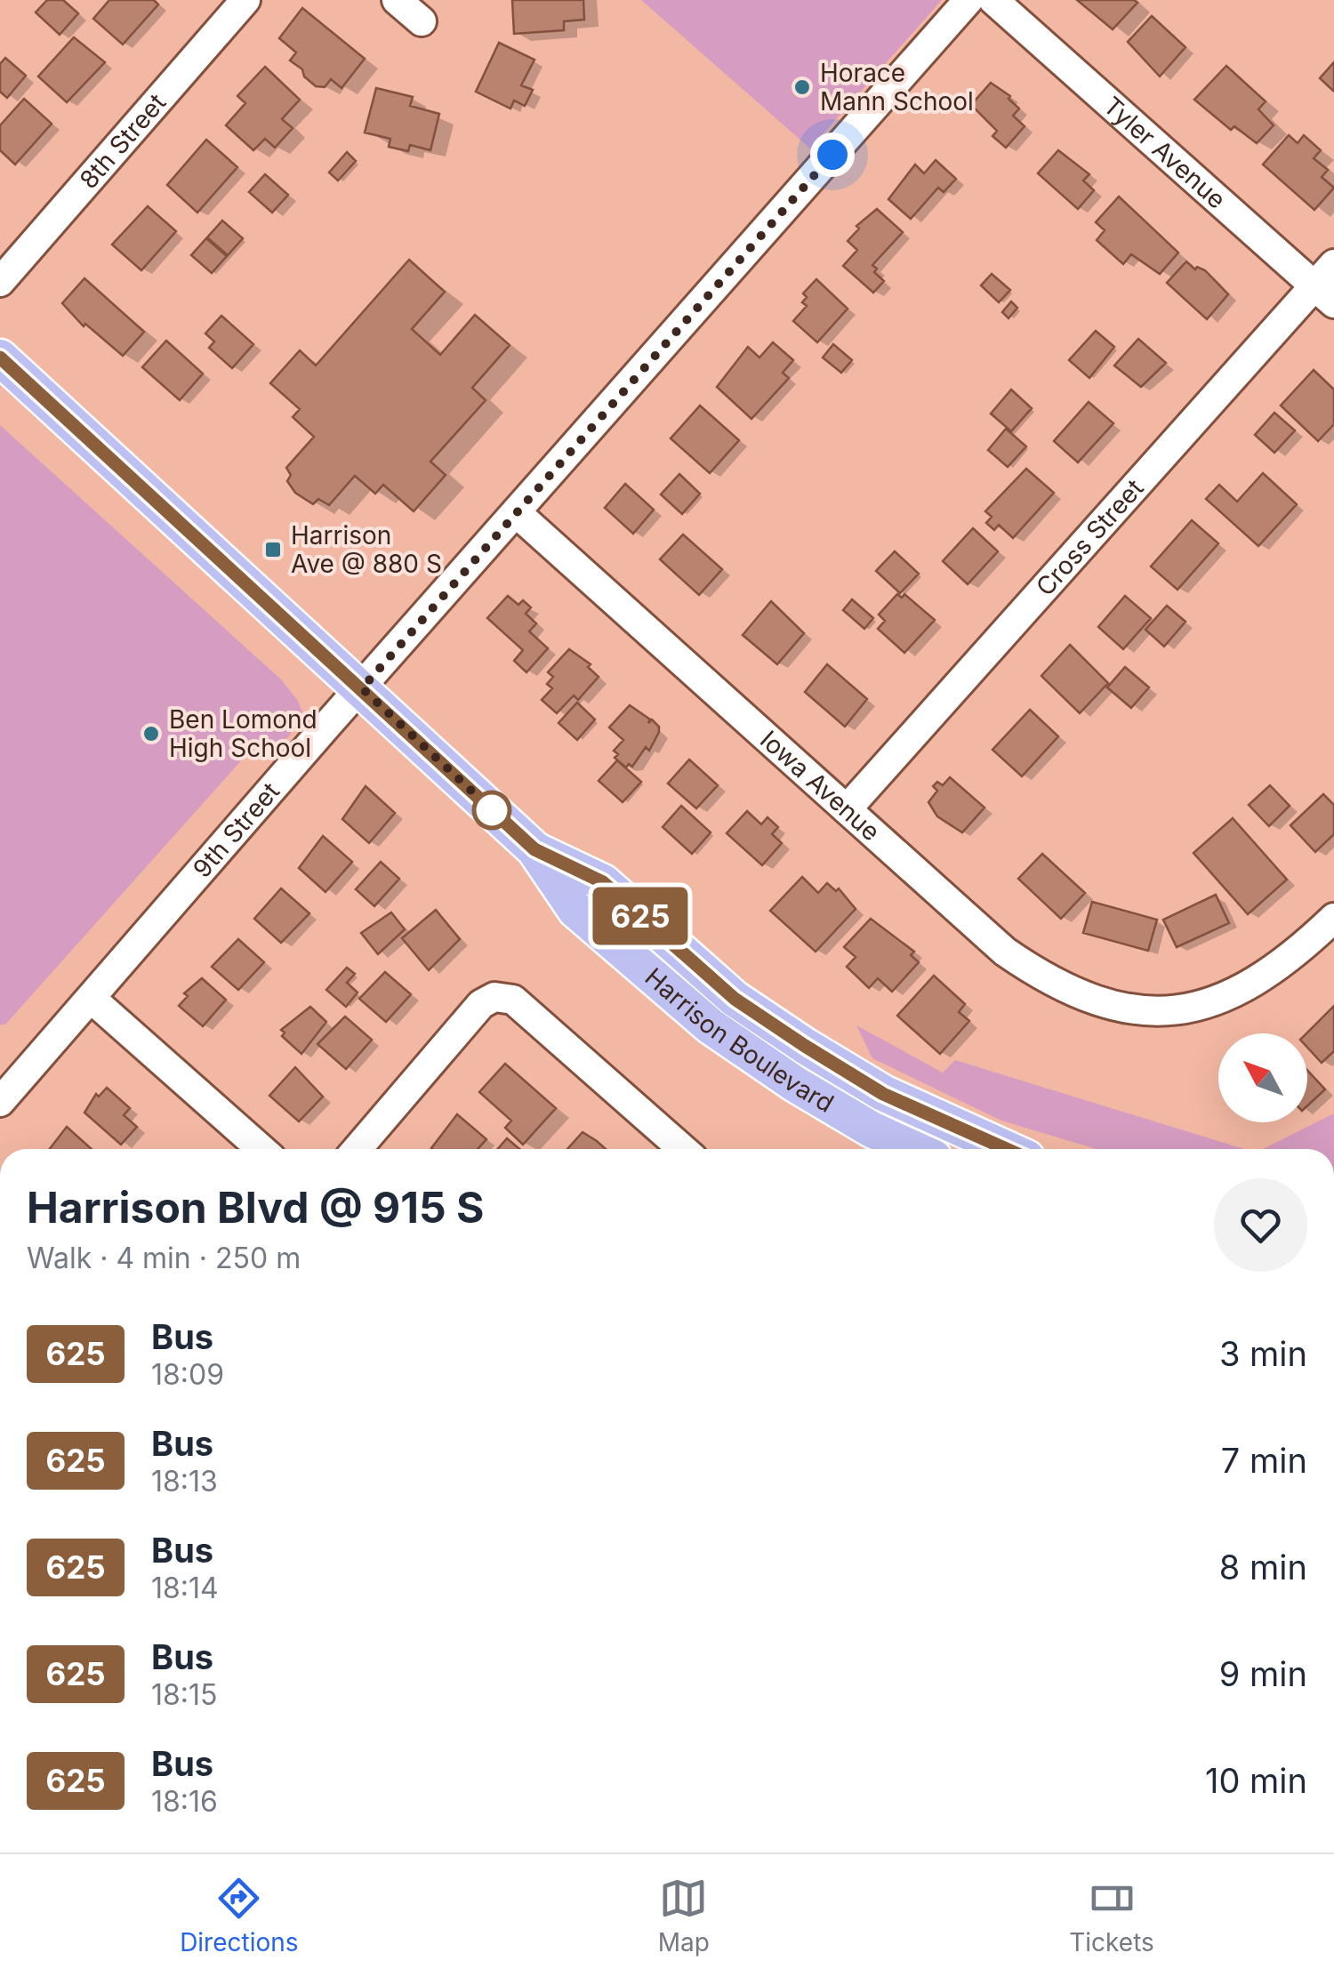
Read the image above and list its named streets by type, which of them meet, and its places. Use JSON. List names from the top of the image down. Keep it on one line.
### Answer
{"streets":{"main road":["Harrison Boulevard"],"street":["8th Street","Tyler Avenue","Cross Street","Iowa Avenue","9th Street"]},"crossings":[["Tyler Avenue","Cross Street"],["Cross Street","Iowa Avenue"],["Iowa Avenue","9th Street"],["9th Street","Harrison Boulevard"]],"places":{"other":["Horace Mann School","Ben Lomond High School"],"transit":["Harrison Ave @ 880 S"]},"lines":["bus line 625"],"north":"top left","page":{"on_map":"625","heading":["Harrison Blvd @ 915 S","Walk · 4 min · 250 m"],"list":[{"mark":"625","name":"Bus","note":"18:09","value":"3 min"},{"mark":"625","name":"Bus","note":"18:13","value":"7 min"},{"mark":"625","name":"Bus","note":"18:14","value":"8 min"},{"mark":"625","name":"Bus","note":"18:15","value":"9 min"},{"mark":"625","name":"Bus","note":"18:16","value":"10 min"}],"tabs":["Directions","Map","Tickets"]}}
